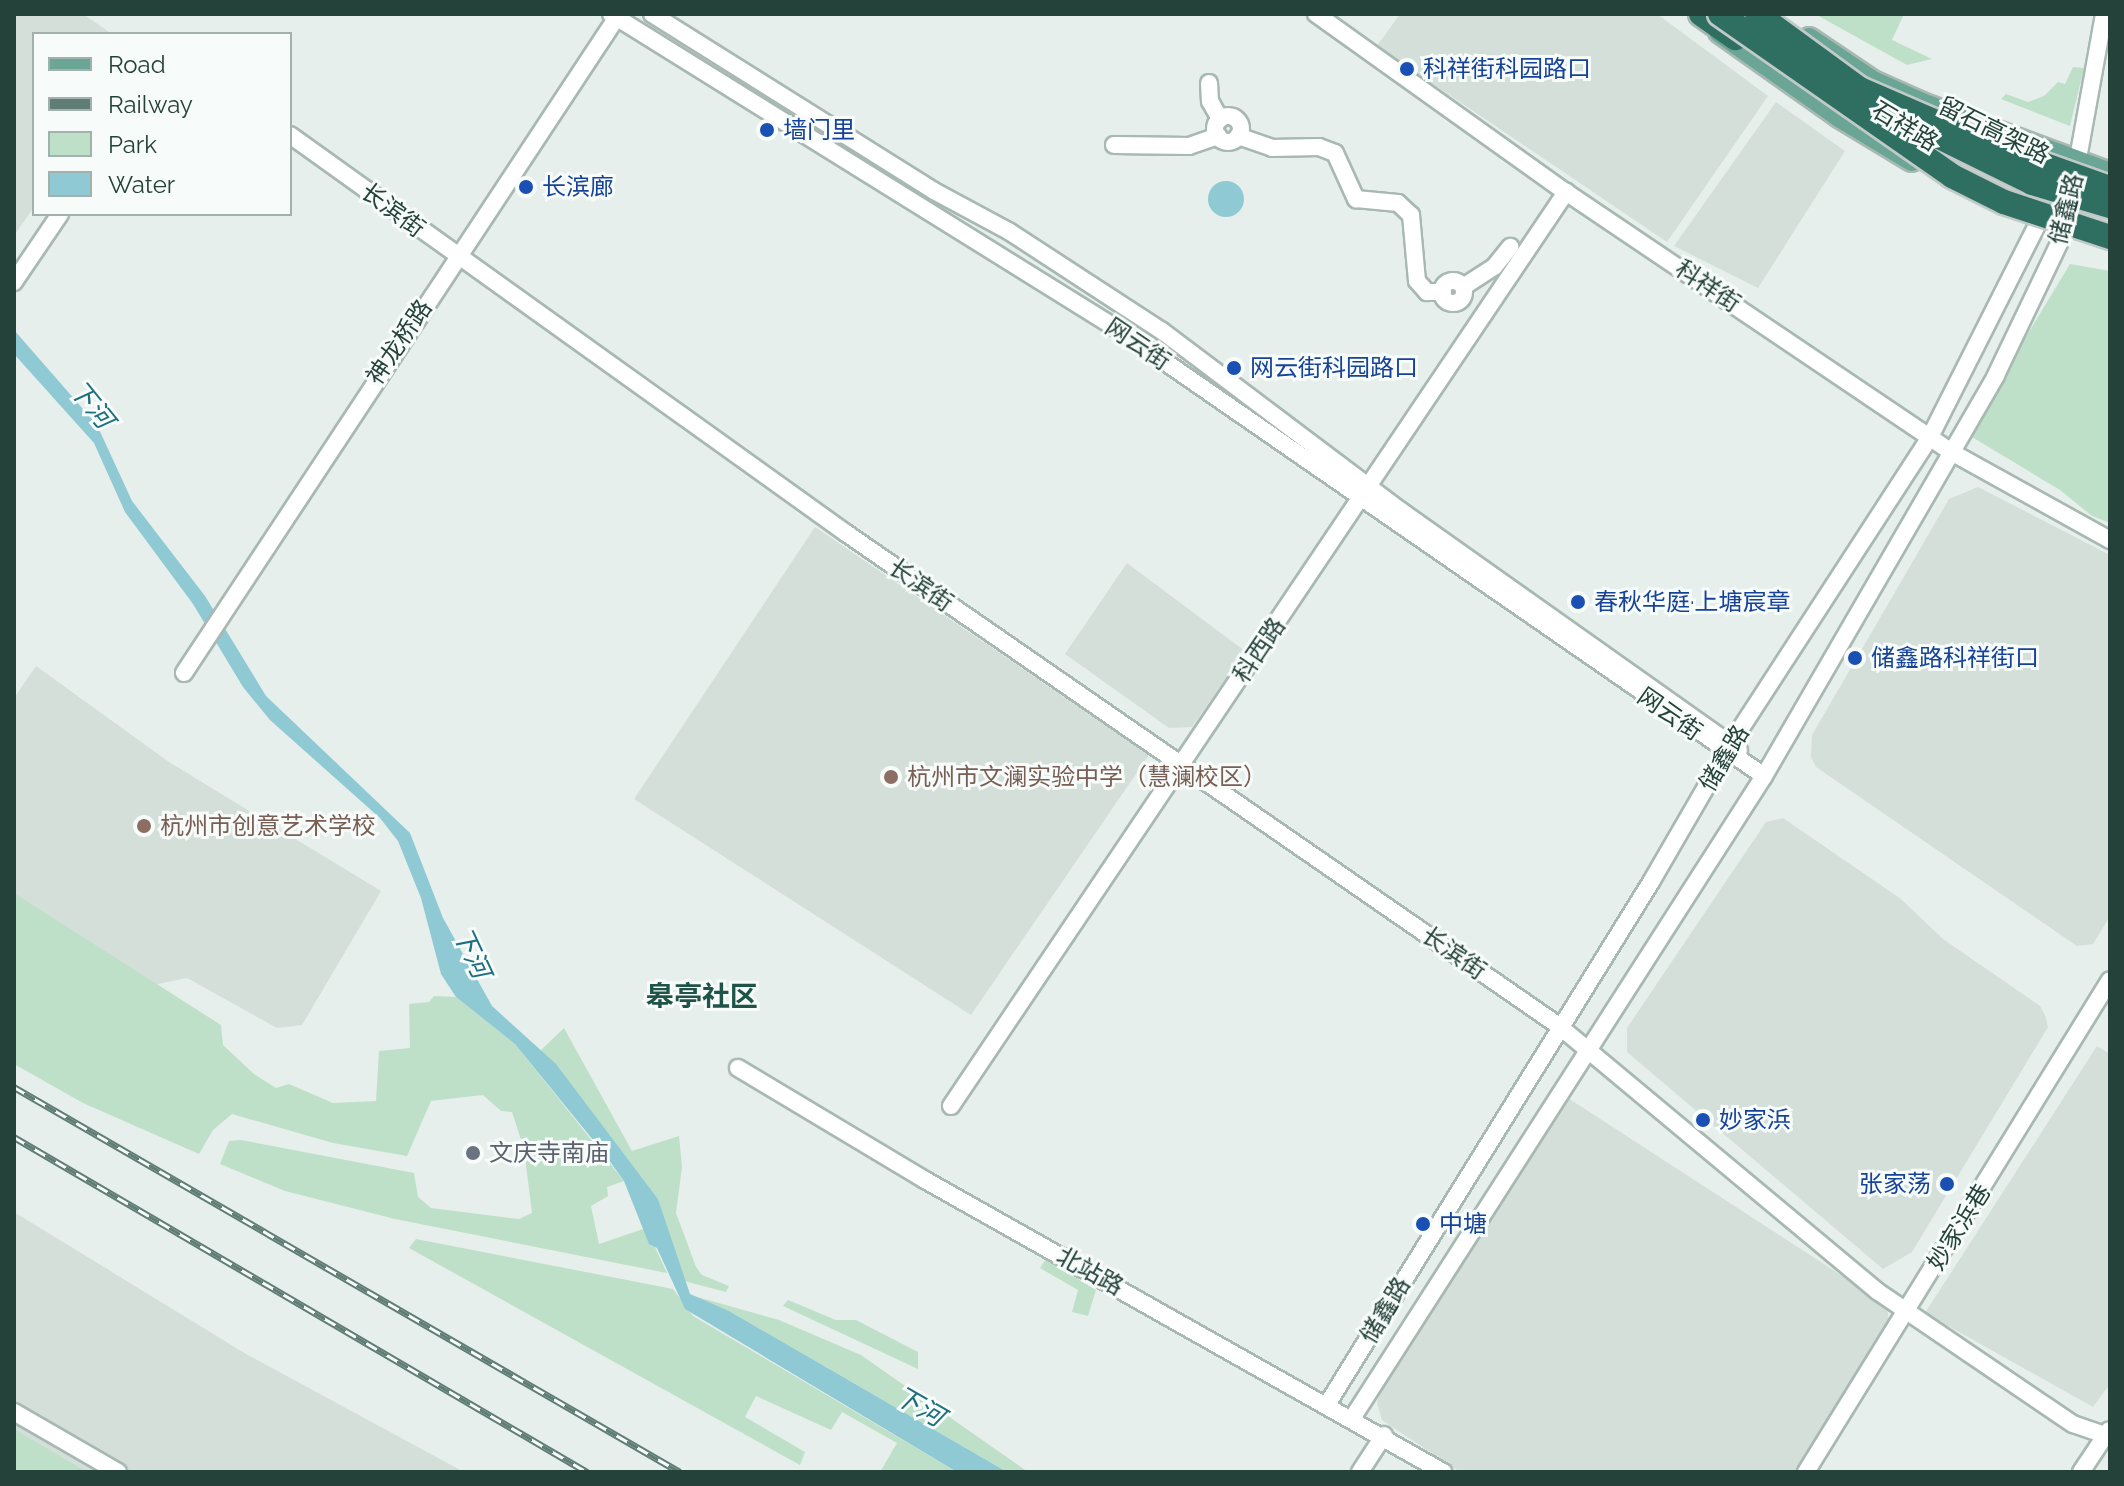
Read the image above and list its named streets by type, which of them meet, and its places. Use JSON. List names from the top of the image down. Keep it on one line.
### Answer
{"streets":{"highway":["留石高架路"],"main road":["石祥路"],"street":["储鑫路","长滨街","科祥街","神龙桥路","网云街","科西路","妙家浜巷","北站路"]},"crossings":[["石祥路","储鑫路"],["储鑫路","长滨街"],["储鑫路","科祥街"],["储鑫路","网云街"],["储鑫路","北站路"],["长滨街","神龙桥路"],["长滨街","科西路"],["长滨街","妙家浜巷"],["科祥街","科西路"],["神龙桥路","网云街"],["网云街","科西路"]],"districts":["皋亭社区"],"water":["下河"],"places":["科祥街科园路口","墙门里","长滨廊","网云街科园路口","春秋华庭·上塘宸章","储鑫路科祥街口","杭州市文澜实验中学（慧澜校区）","杭州市创意艺术学校","妙家浜","文庆寺南庙","张家荡","中塘"],"legend":["Road","Railway","Park","Water"]}
